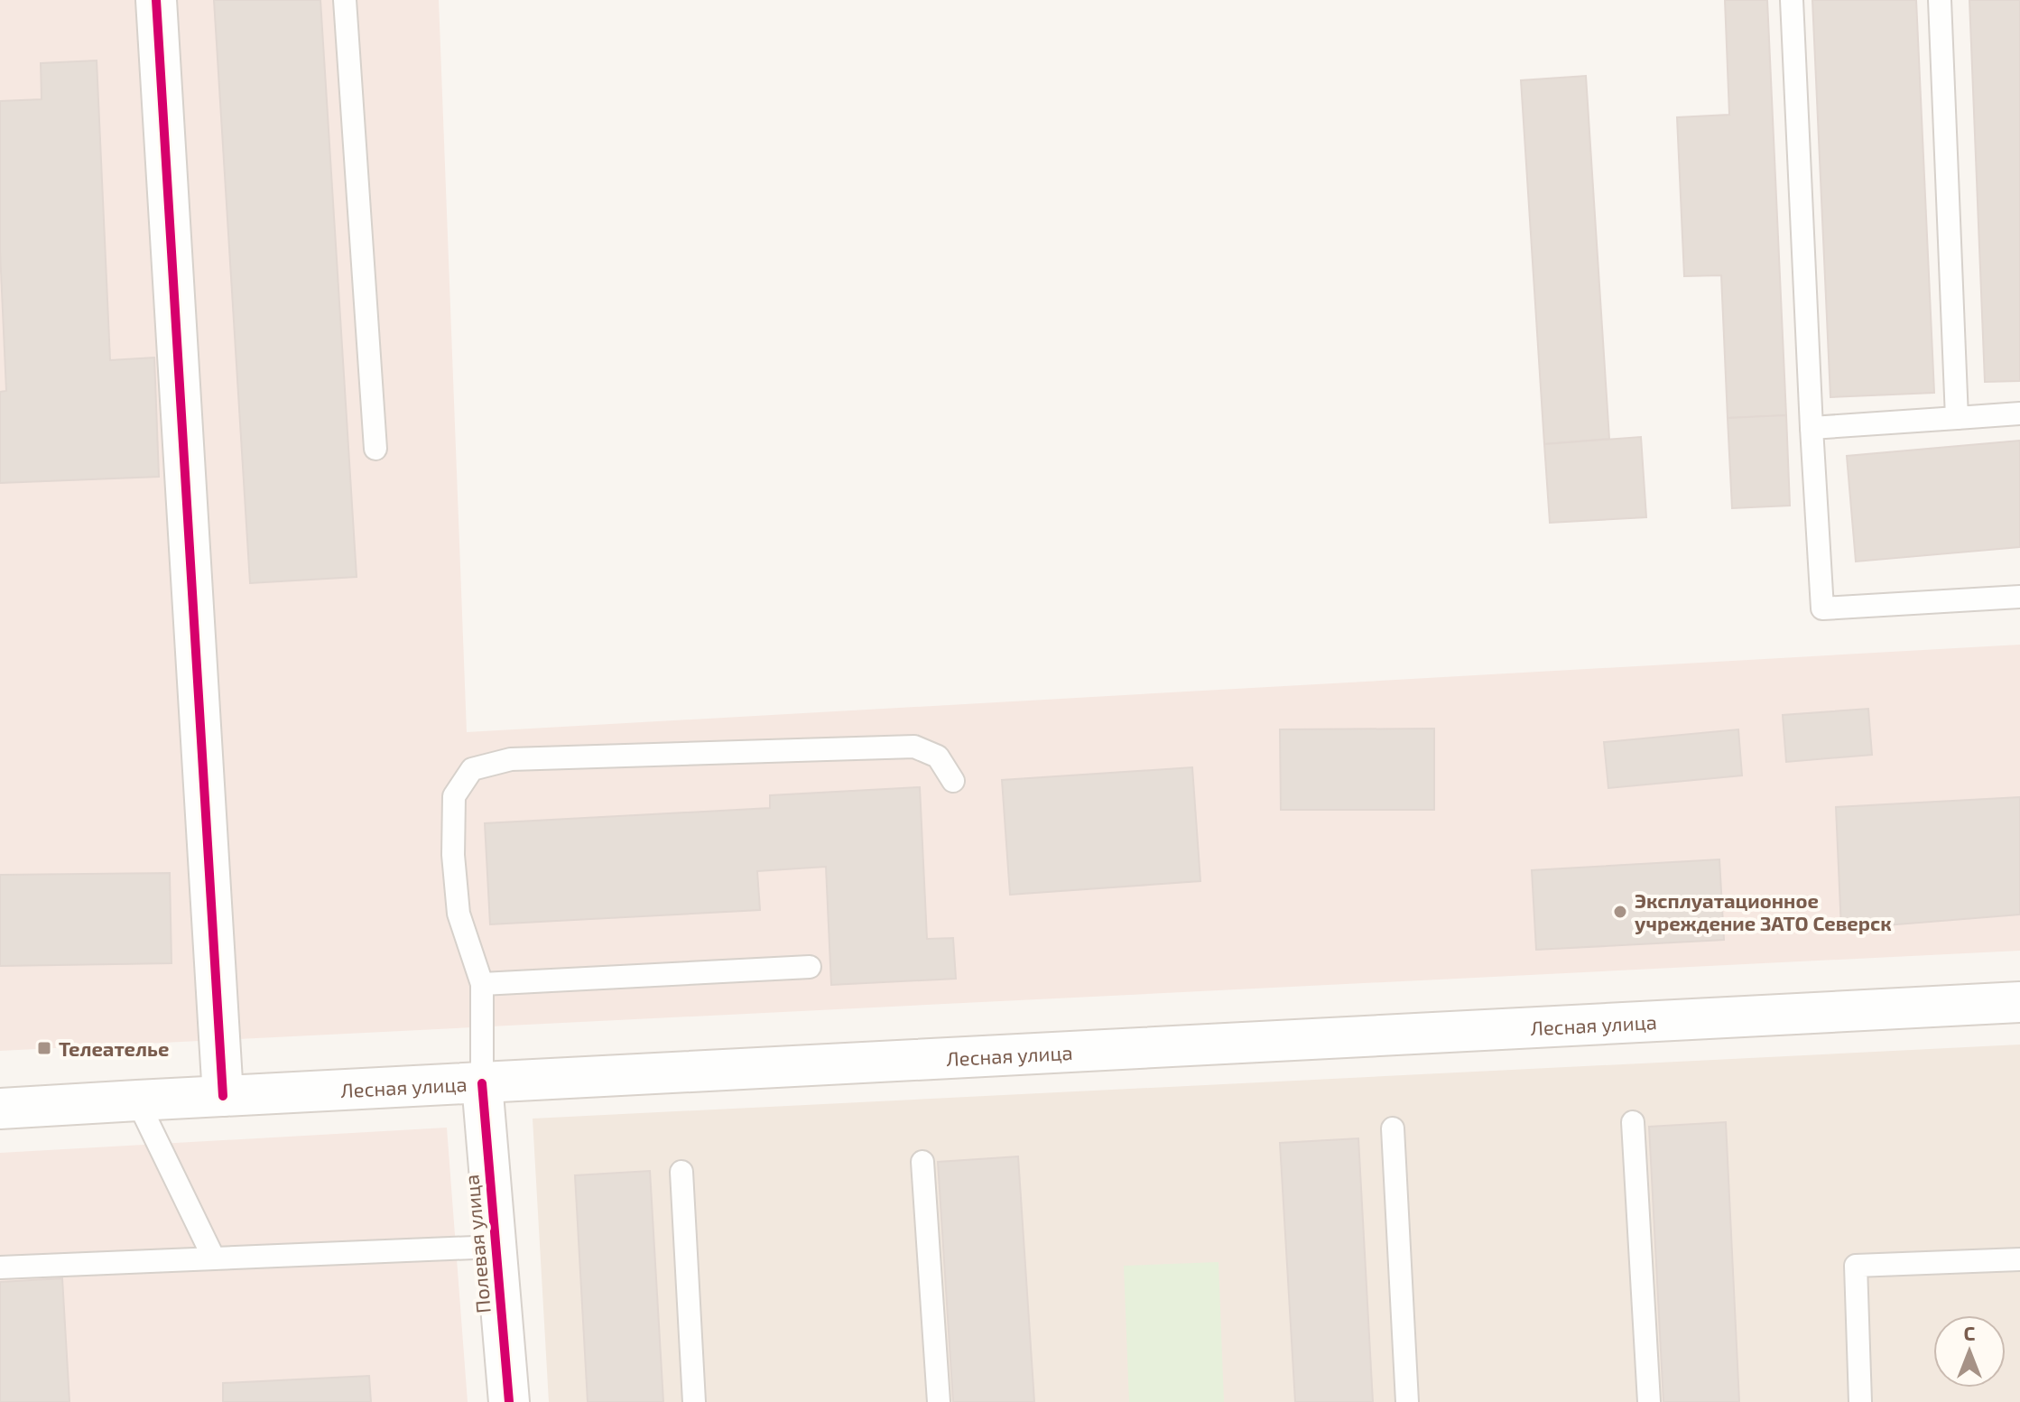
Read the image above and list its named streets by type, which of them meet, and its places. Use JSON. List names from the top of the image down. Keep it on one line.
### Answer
{"streets":{"main road":["Лесная улица","Полевая улица"]},"crossings":[["Лесная улица","Полевая улица"]],"places":{"other":["Эксплуатационное учреждение ЗАТО Северск"],"transit":["Телеателье"]},"north":"top"}
